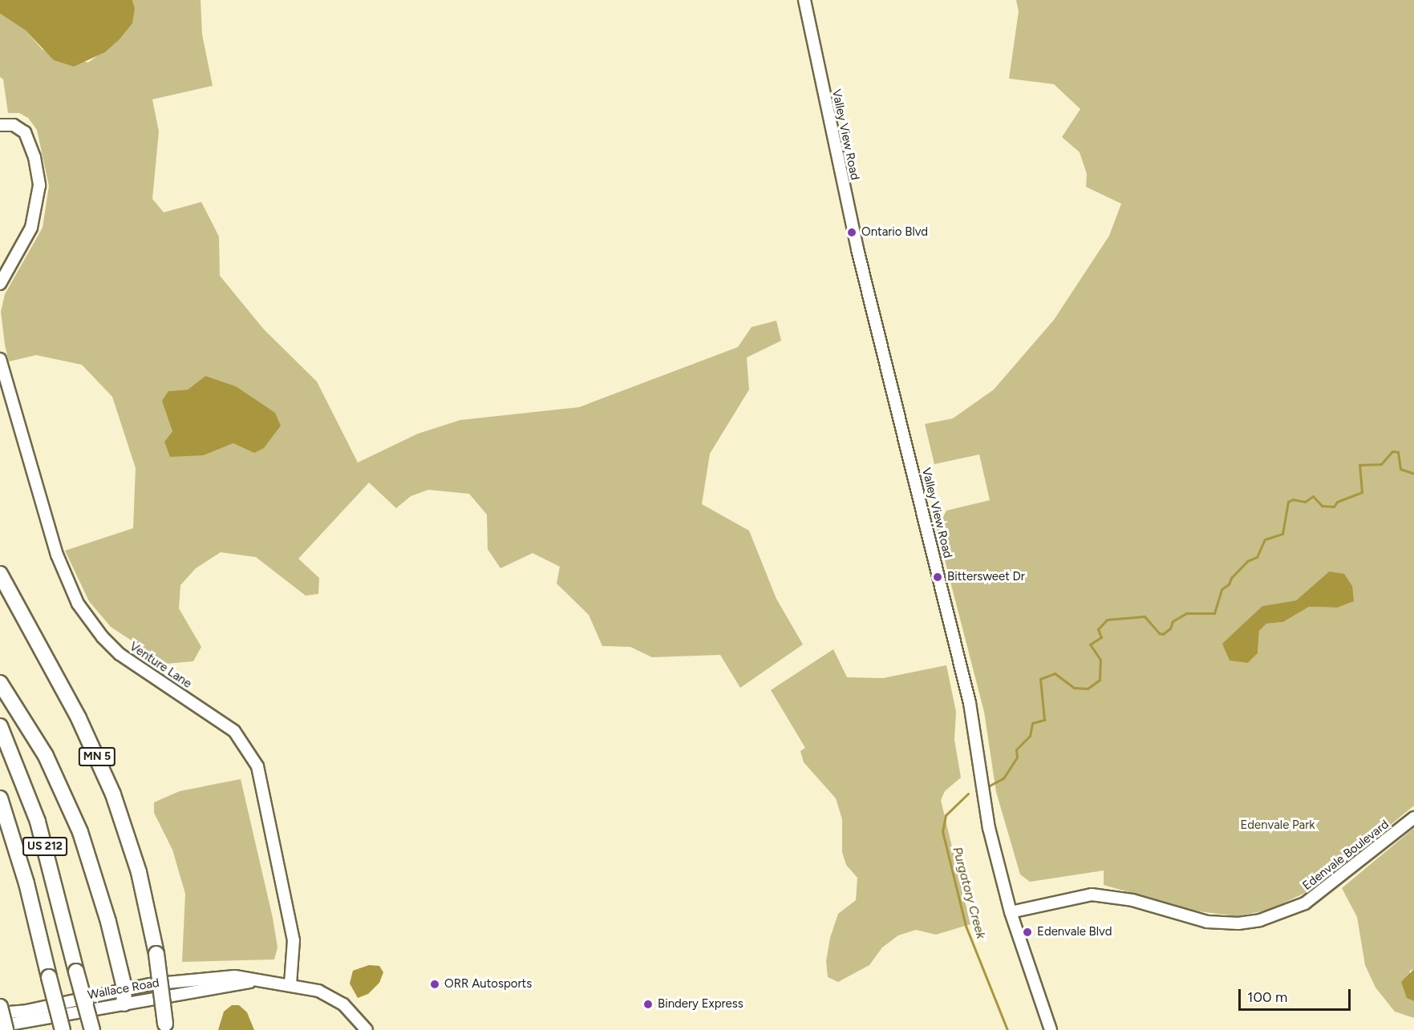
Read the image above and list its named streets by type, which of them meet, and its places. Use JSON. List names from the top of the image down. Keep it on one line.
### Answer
{"streets":{"highway":["MN 5","US 212"],"street":["Valley View Road","Venture Lane","Edenvale Boulevard","Wallace Road"]},"crossings":[["Valley View Road","Edenvale Boulevard"],["Venture Lane","Wallace Road"]],"water":["Purgatory Creek"],"parks":["Edenvale Park"],"places":["Ontario Blvd","Bittersweet Dr","Edenvale Blvd","ORR Autosports","Bindery Express"],"scale_bar":"100 m"}
